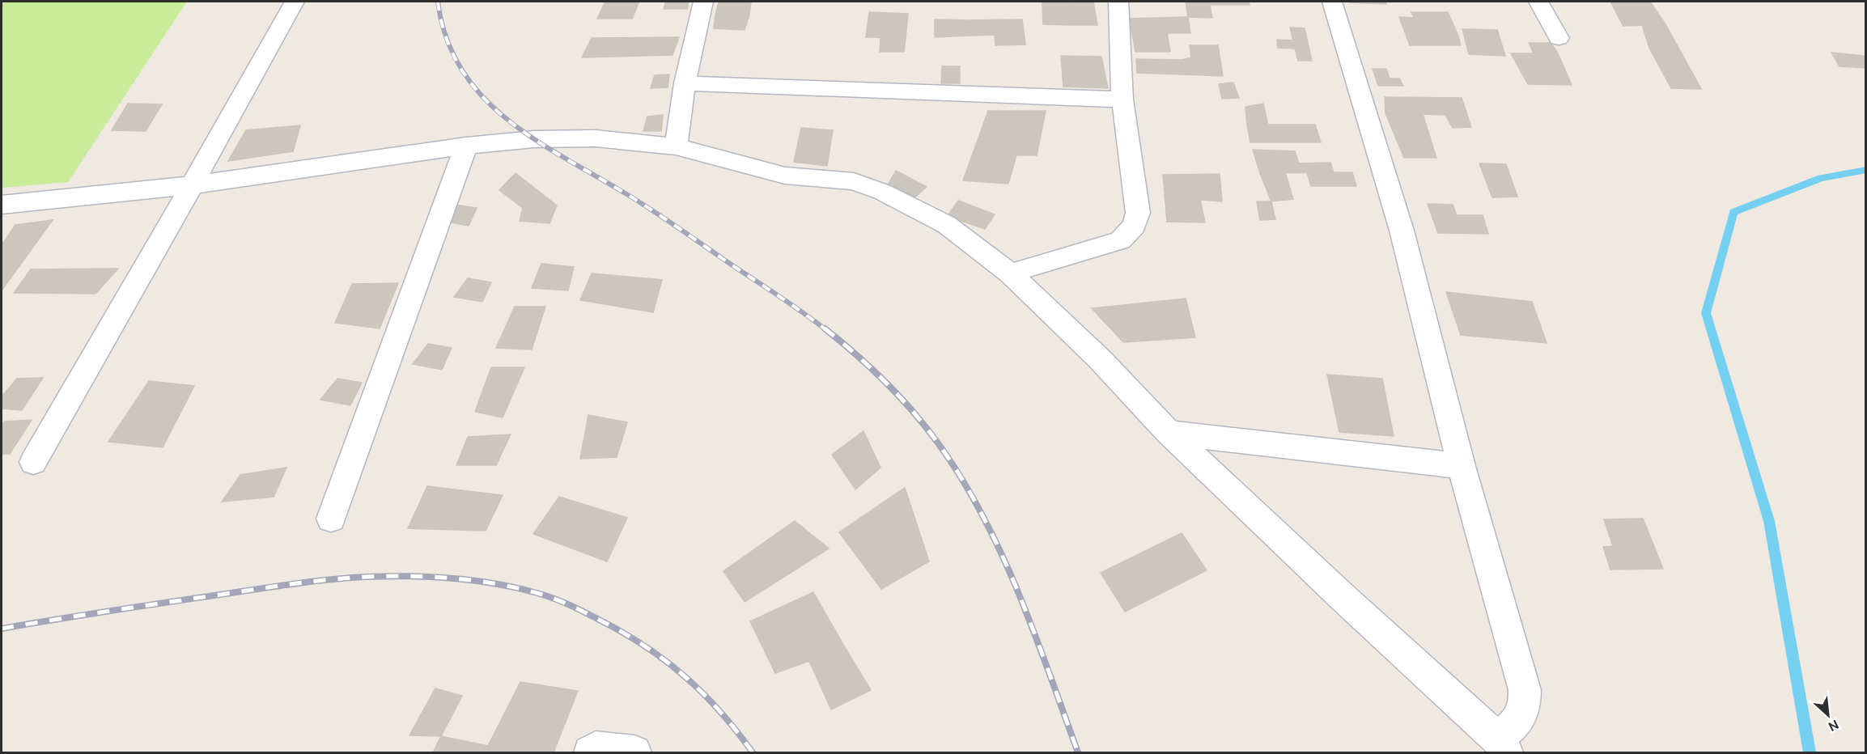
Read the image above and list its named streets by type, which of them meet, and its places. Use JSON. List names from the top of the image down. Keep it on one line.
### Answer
{"north":"bottom right"}
